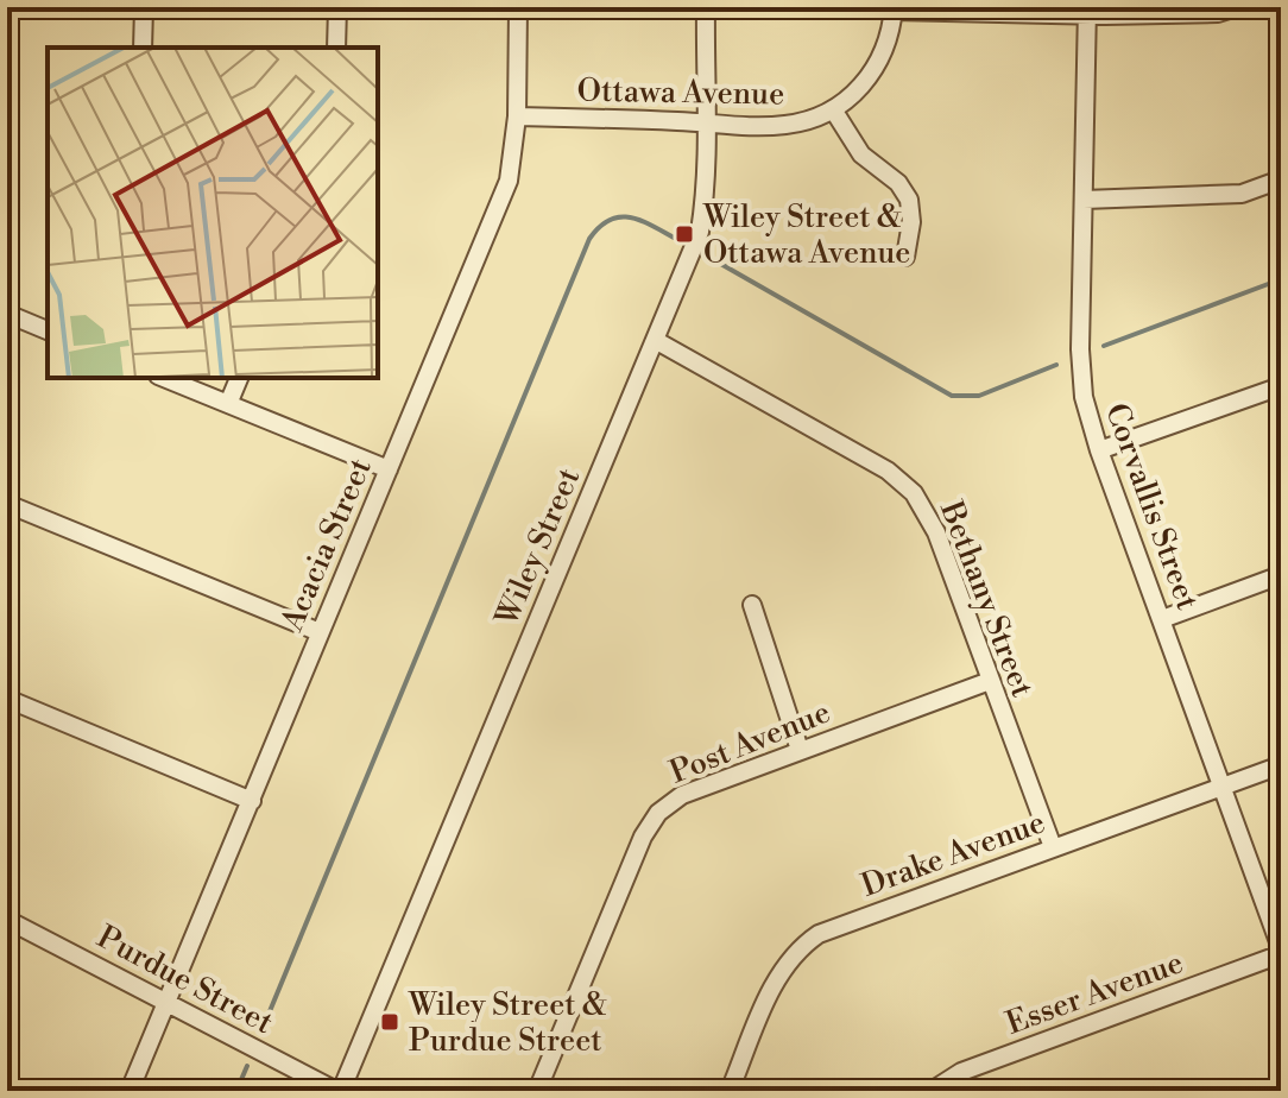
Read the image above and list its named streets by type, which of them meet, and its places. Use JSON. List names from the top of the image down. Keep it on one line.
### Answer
{"streets":{"street":["Ottawa Avenue","Corvallis Street","Acacia Street","Wiley Street","Bethany Street","Post Avenue","Drake Avenue","Purdue Street","Esser Avenue"]},"crossings":[["Ottawa Avenue","Corvallis Street"],["Ottawa Avenue","Acacia Street"],["Ottawa Avenue","Wiley Street"],["Corvallis Street","Drake Avenue"],["Corvallis Street","Esser Avenue"],["Acacia Street","Purdue Street"],["Wiley Street","Bethany Street"],["Wiley Street","Purdue Street"],["Bethany Street","Post Avenue"],["Bethany Street","Drake Avenue"]],"places":{"transit":["Wiley Street & Ottawa Avenue","Wiley Street & Purdue Street"]}}
